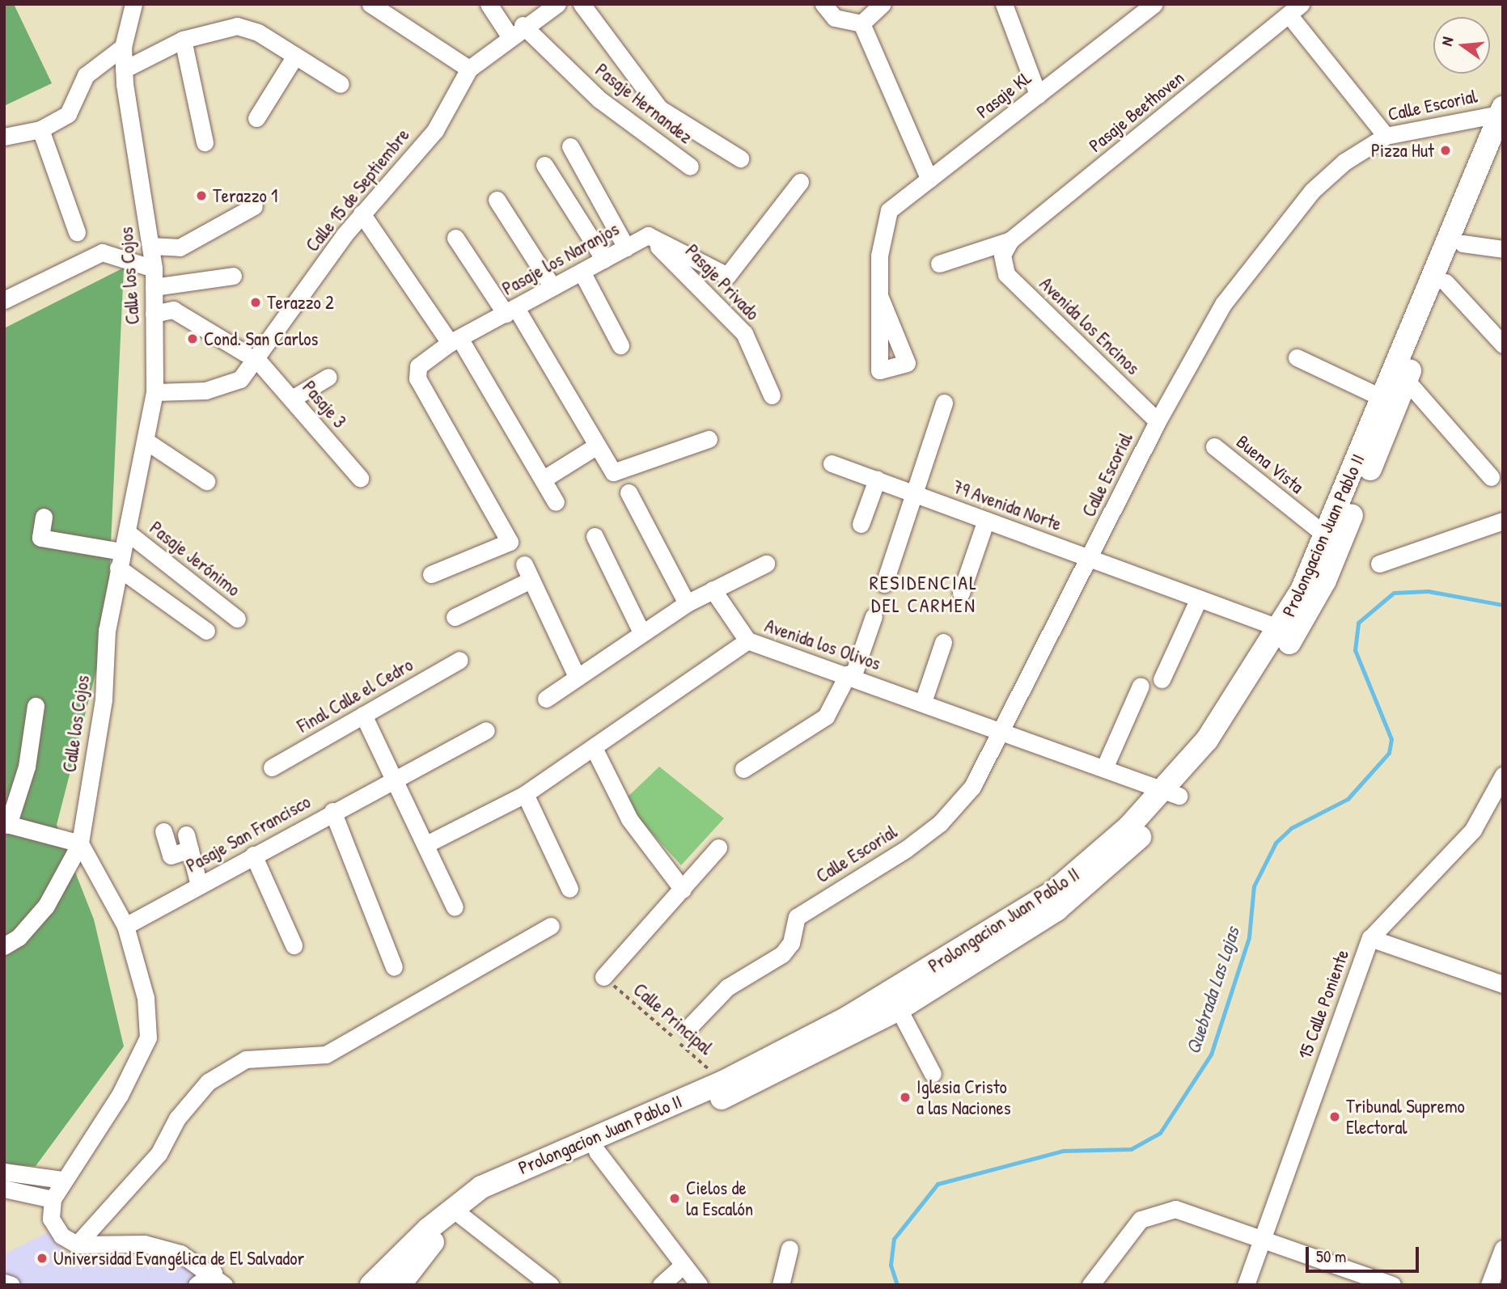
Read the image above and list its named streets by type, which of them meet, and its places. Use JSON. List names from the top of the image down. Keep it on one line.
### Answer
{"streets":{"main road":["Prolongacion Juan Pablo II"],"street":["Pasaje KL","Pasaje Hernandez","Calle Escorial","Pasaje Beethoven","Calle 15 de Septiembre","Pasaje los Naranjos","Calle los Cojos","Pasaje Privado","Avenida los Encinos","Pasaje 3","Buena Vista","79 Avenida Norte","Pasaje Jerónimo","Avenida los Olivos","Final Calle el Cedro","Pasaje San Francisco","15 Calle Poniente"],"path":["Calle Principal"]},"crossings":[["Pasaje Hernandez","Calle 15 de Septiembre"],["Calle Escorial","Avenida los Encinos"],["Calle Escorial","79 Avenida Norte"],["Calle Escorial","Prolongacion Juan Pablo II"],["Calle Escorial","Avenida los Olivos"],["Pasaje Beethoven","Avenida los Encinos"],["Calle 15 de Septiembre","Calle los Cojos"],["Calle 15 de Septiembre","Pasaje 3"],["Pasaje los Naranjos","Pasaje Privado"],["Calle los Cojos","Pasaje 3"],["Calle los Cojos","Pasaje Jerónimo"],["Buena Vista","Prolongacion Juan Pablo II"],["79 Avenida Norte","Prolongacion Juan Pablo II"],["Prolongacion Juan Pablo II","Avenida los Olivos"],["Prolongacion Juan Pablo II","Calle Principal"]],"districts":["RESIDENCIAL DEL CARMEN"],"water":["Quebrada Las Lajas"],"places":["Pizza Hut","Terazzo 1","Terazzo 2","Cond. San Carlos","Iglesia Cristo a las Naciones","Tribunal Supremo Electoral","Cielos de la Escalón","Universidad Evangélica de El Salvador"],"scale_bar":"50 m","north":"left"}
